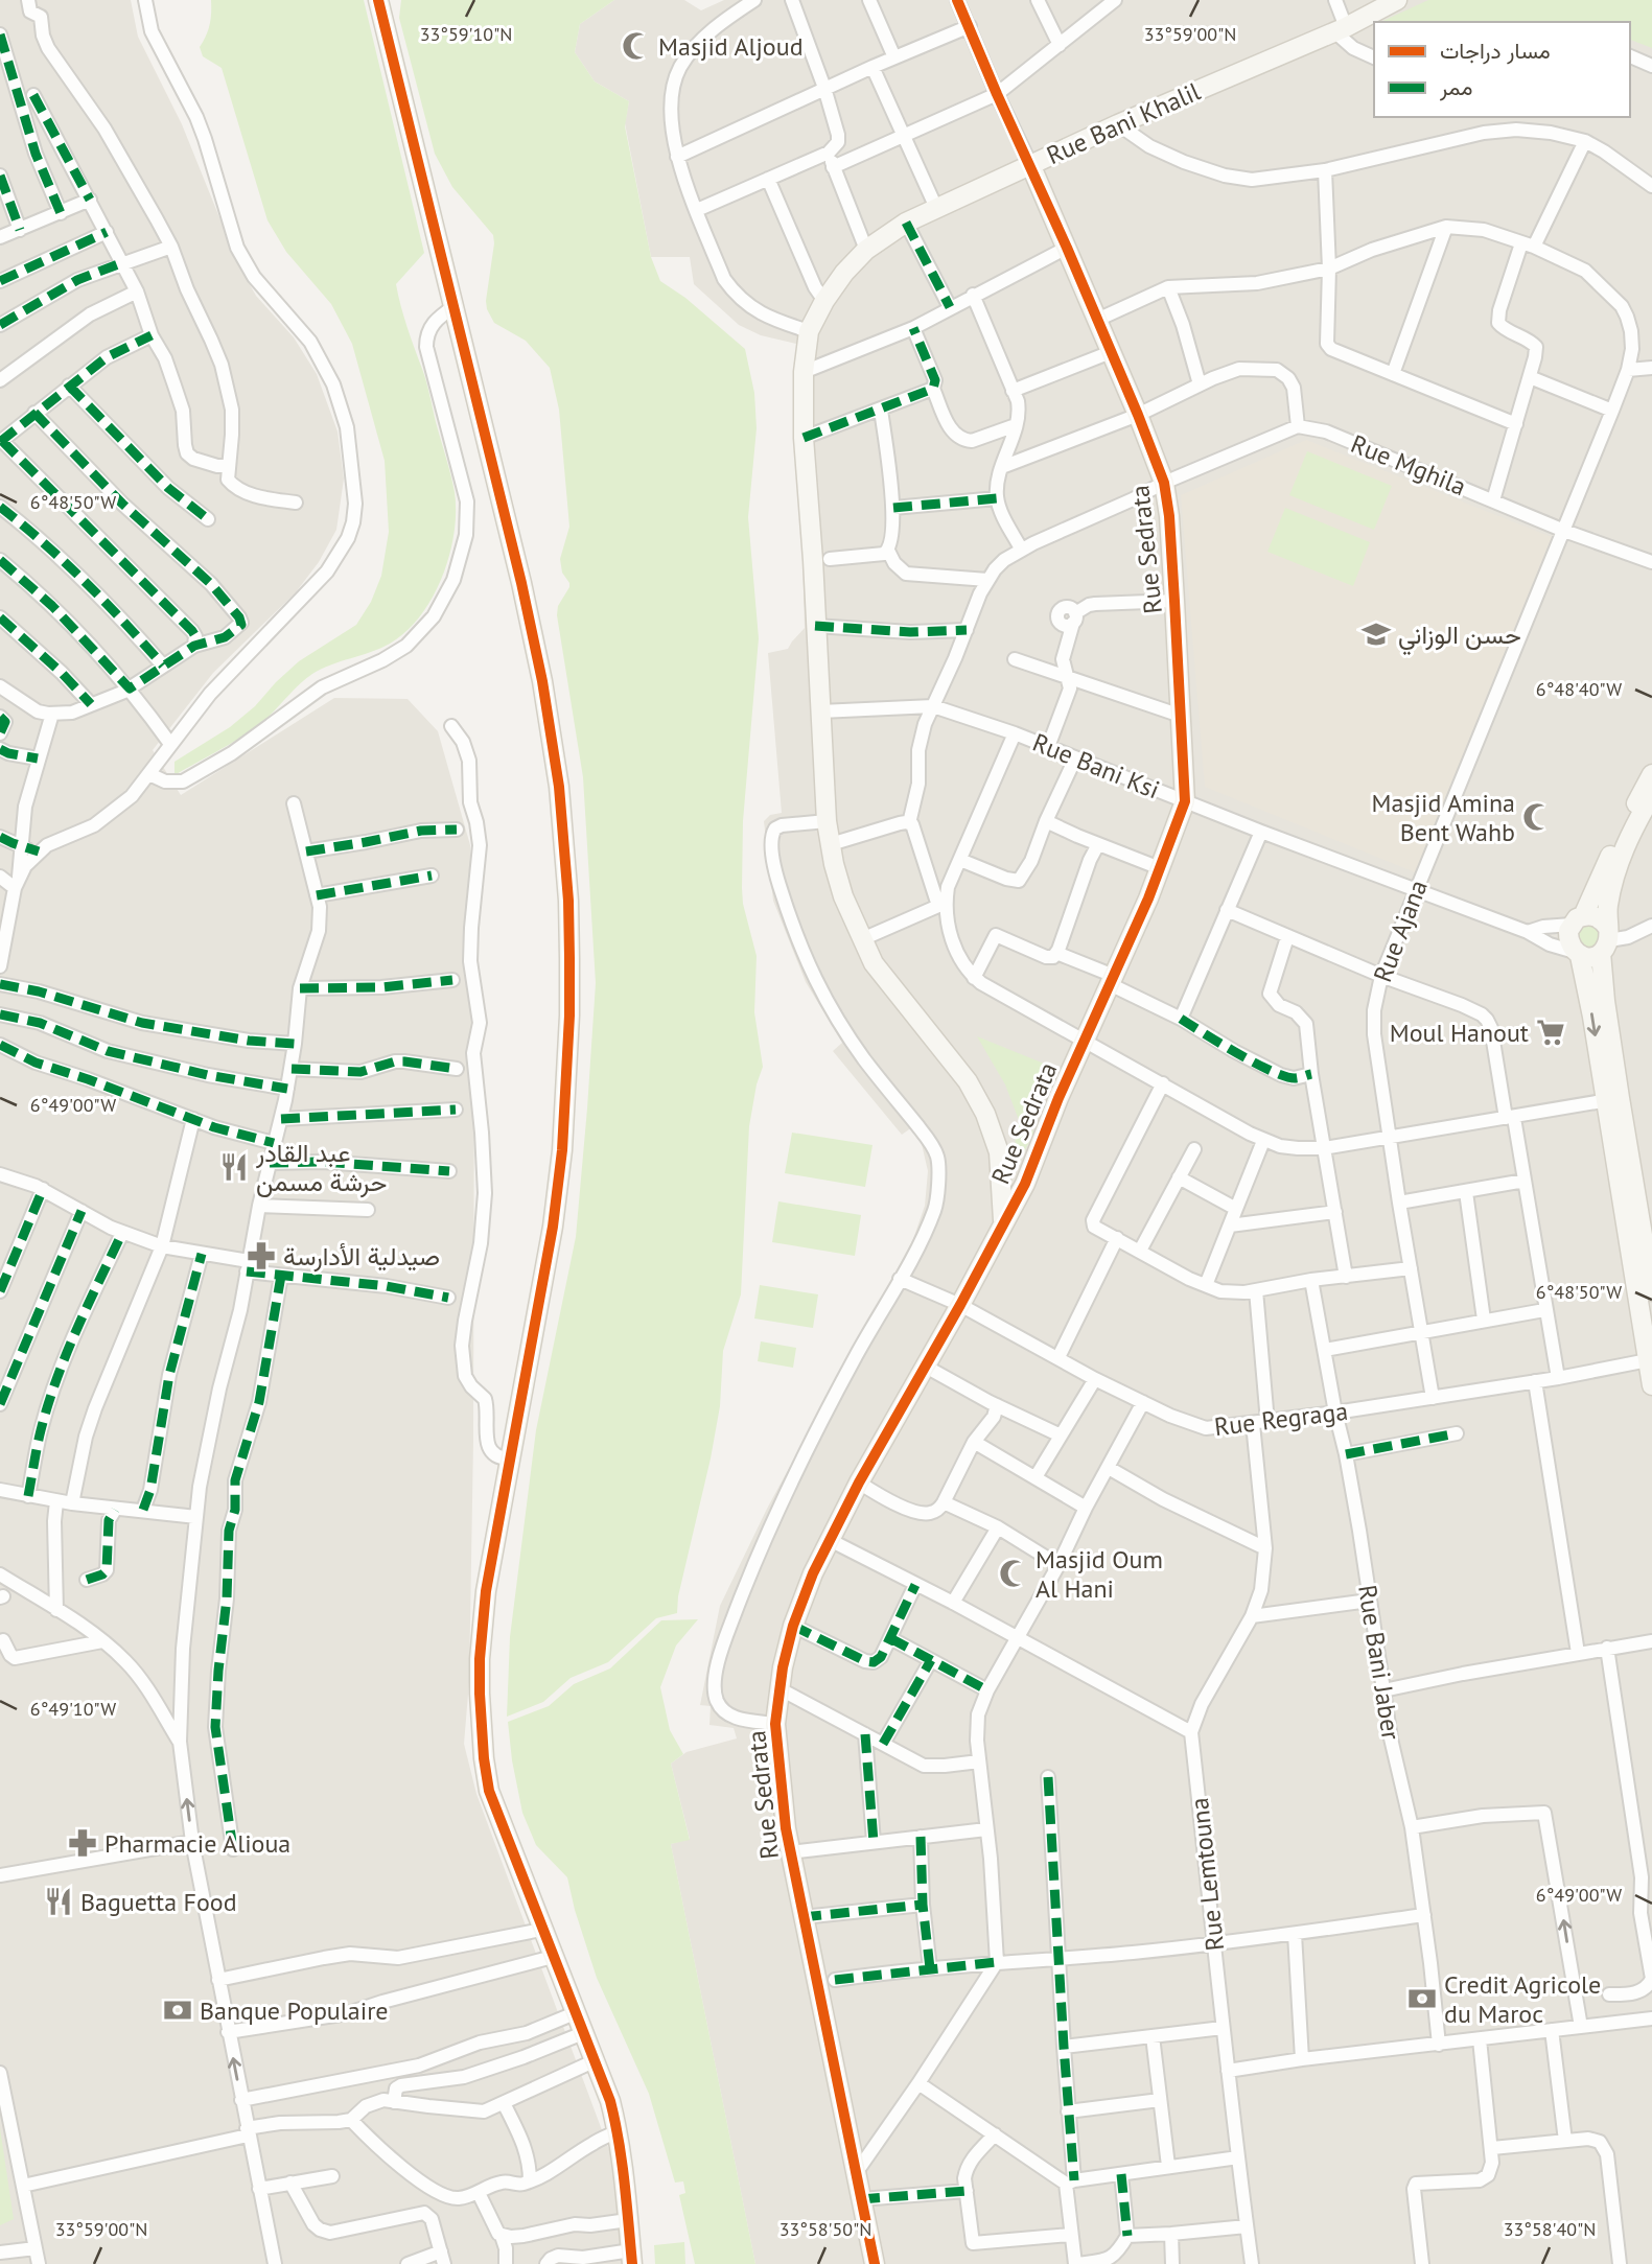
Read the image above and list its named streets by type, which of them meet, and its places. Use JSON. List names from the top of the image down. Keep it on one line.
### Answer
{"streets":{"street":["Rue Bani Khalil","Rue Mghila","Rue Sedrata","Rue Bani Ksi","Rue Ajana","Rue Regraga","Rue Bani Jaber","Rue Lemtouna"]},"crossings":[["Rue Bani Khalil","Rue Sedrata"],["Rue Mghila","Rue Ajana"],["Rue Sedrata","Rue Bani Ksi"],["Rue Sedrata","Rue Regraga"],["Rue Bani Ksi","Rue Ajana"],["Rue Ajana","Rue Regraga"],["Rue Regraga","Rue Bani Jaber"],["Rue Regraga","Rue Lemtouna"]],"places":{"mosque":["Masjid Aljoud","Masjid Amina Bent Wahb","Masjid Oum Al Hani"],"school or university":["حسن الوزاني"],"supermarket":["Moul Hanout"],"restaurant":["عبد القادر حرشة مسمن","Baguetta Food"],"pharmacy":["صيدلية الأدارسة","Pharmacie Alioua"],"bank":["Credit Agricole du Maroc","Banque Populaire"]},"legend":["مسار دراجات","ممر"],"coordinates":["33°59'10\"N","33°59'00\"N","6°48'50\"W","6°48'40\"W","6°49'00\"W","6°49'10\"W","33°58'50\"N","33°58'40\"N"]}
